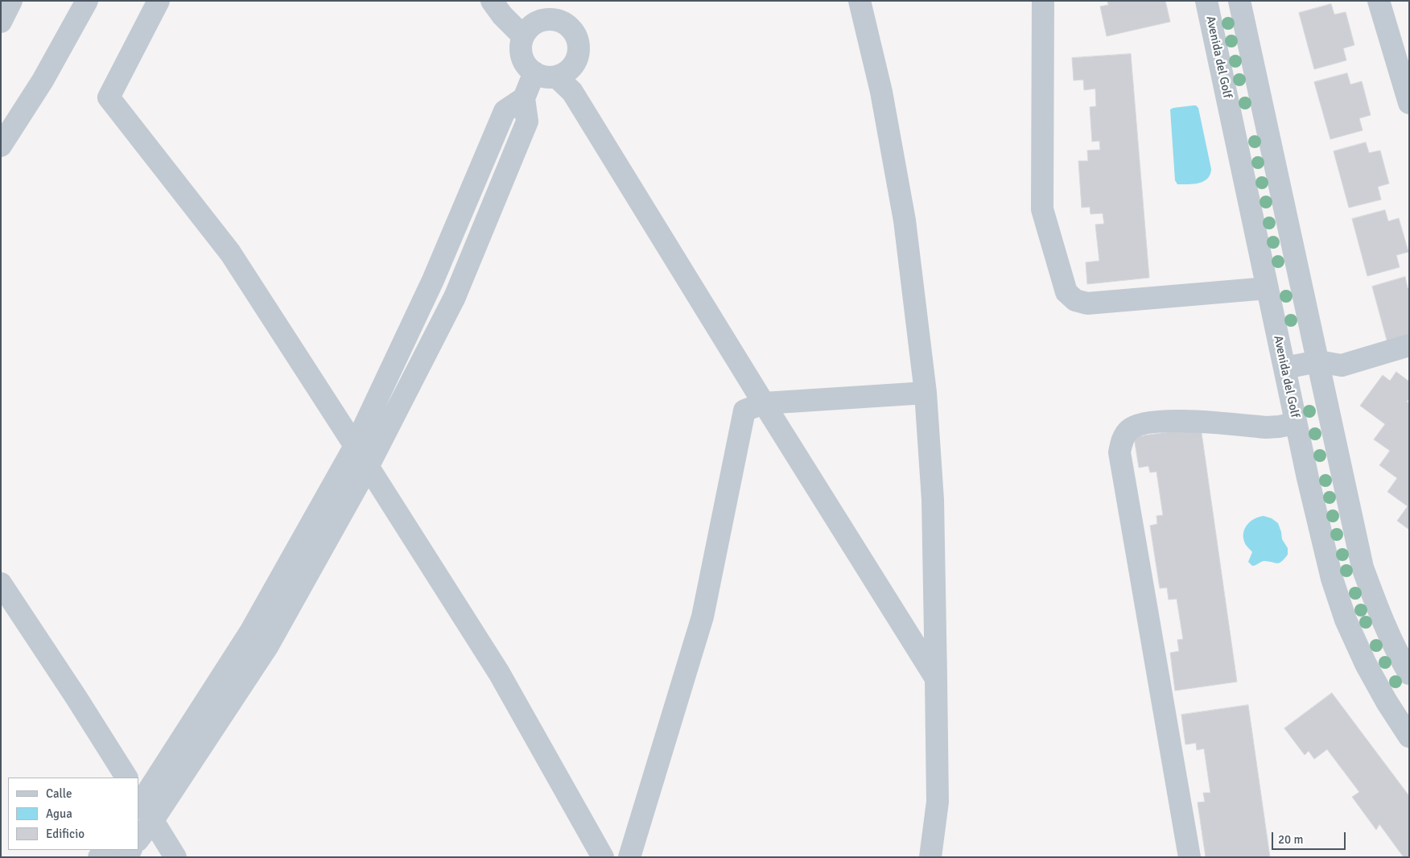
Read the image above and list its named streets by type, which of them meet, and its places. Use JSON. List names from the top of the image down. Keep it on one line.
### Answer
{"streets":{"street":["Avenida del Golf"]},"legend":["Calle","Agua","Edificio"],"scale_bar":"20 m"}
